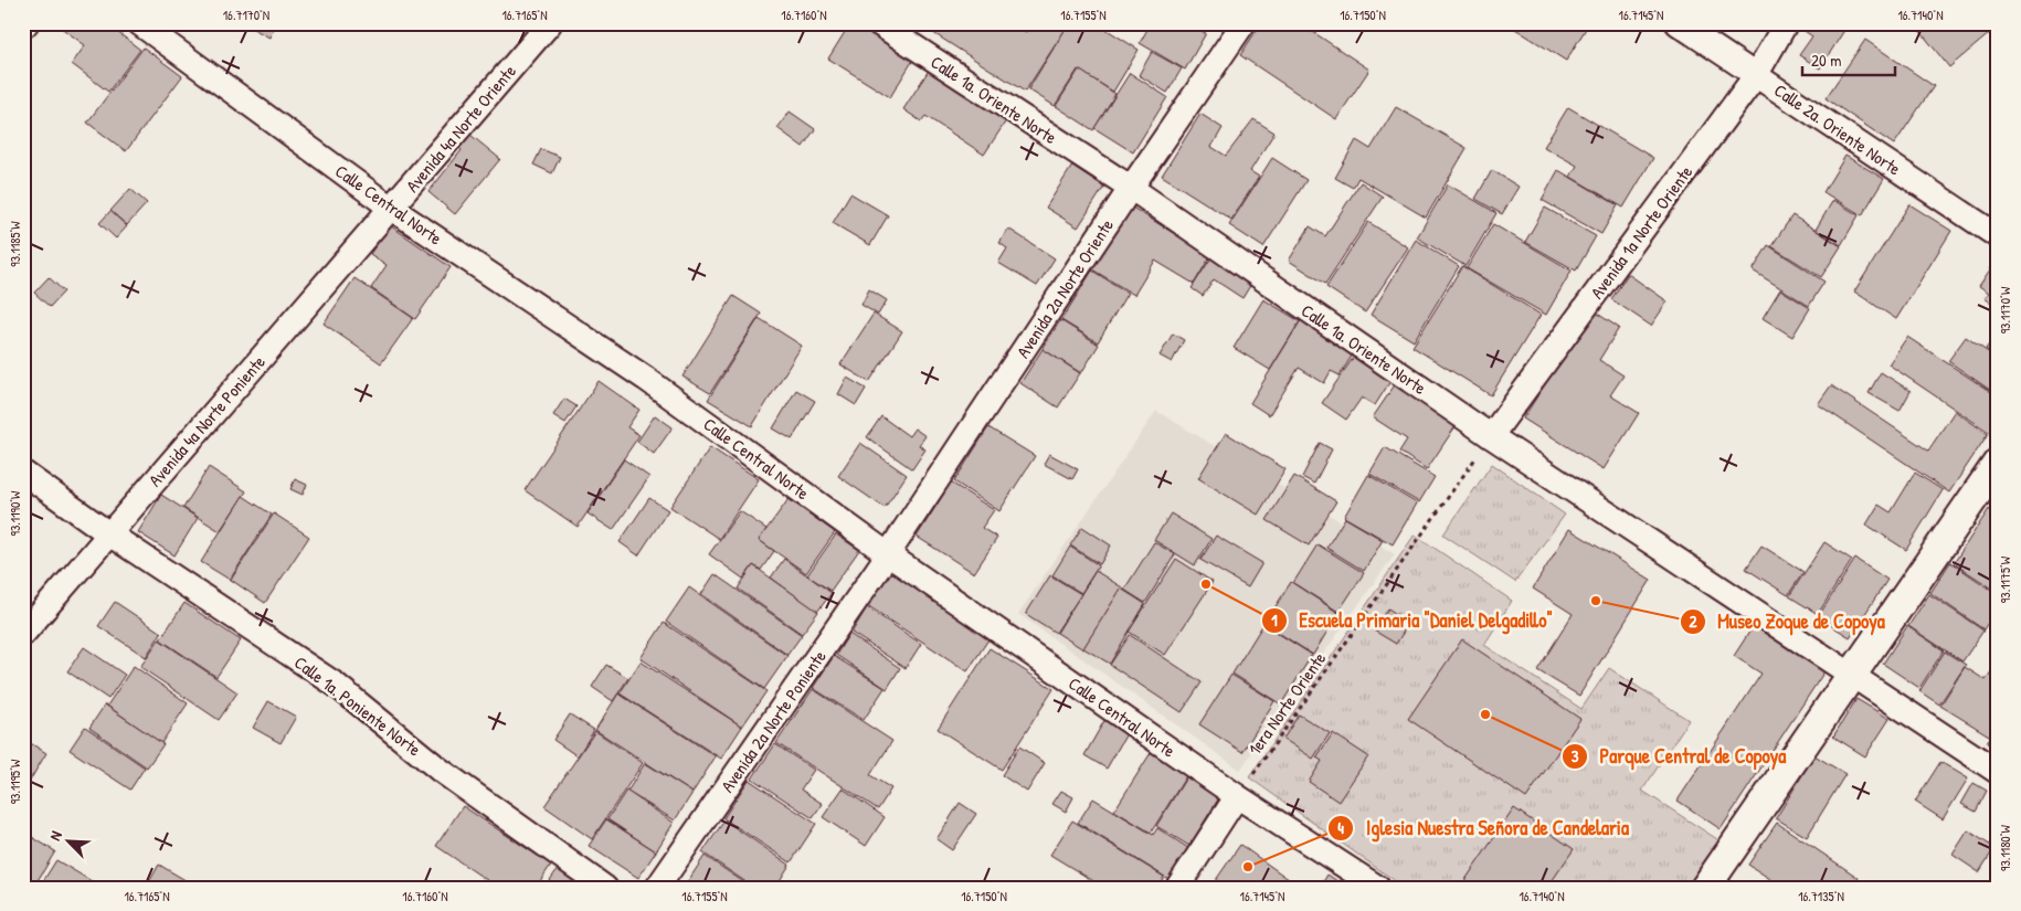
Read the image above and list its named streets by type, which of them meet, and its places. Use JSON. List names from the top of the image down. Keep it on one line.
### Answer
{"streets":{"street":["Calle 1a. Oriente Norte","Avenida 4a Norte Oriente","Calle 2a. Oriente Norte","Calle Central Norte","Avenida 1a Norte Oriente","Avenida 2a Norte Oriente","Avenida 4a Norte Poniente","Calle 1a. Poniente Norte","Avenida 2a Norte Poniente"],"path":["1era Norte Oriente"]},"crossings":[["Calle 1a. Oriente Norte","Avenida 1a Norte Oriente"],["Calle 1a. Oriente Norte","Avenida 2a Norte Oriente"],["Calle 1a. Oriente Norte","1era Norte Oriente"],["Avenida 4a Norte Oriente","Calle Central Norte"],["Avenida 4a Norte Oriente","Avenida 4a Norte Poniente"],["Calle 2a. Oriente Norte","Avenida 1a Norte Oriente"],["Calle Central Norte","Avenida 2a Norte Oriente"],["Calle Central Norte","Avenida 4a Norte Poniente"],["Calle Central Norte","1era Norte Oriente"],["Calle Central Norte","Avenida 2a Norte Poniente"],["Avenida 1a Norte Oriente","1era Norte Oriente"],["Avenida 2a Norte Oriente","Avenida 2a Norte Poniente"],["Avenida 4a Norte Poniente","Calle 1a. Poniente Norte"]],"places":["Escuela Primaria \"Daniel Delgadillo\"","Museo Zoque de Copoya","Parque Central de Copoya","Iglesia Nuestra Señora de Candelaria"],"scale_bar":"20 m","north":"top left","coordinates":["16.7170°N","16.7165°N","16.7160°N","16.7155°N","16.7150°N","16.7145°N","16.7140°N","93.1185°W","93.1170°W","93.1190°W","93.1175°W","93.1195°W","93.1180°W","16.7135°N"]}
